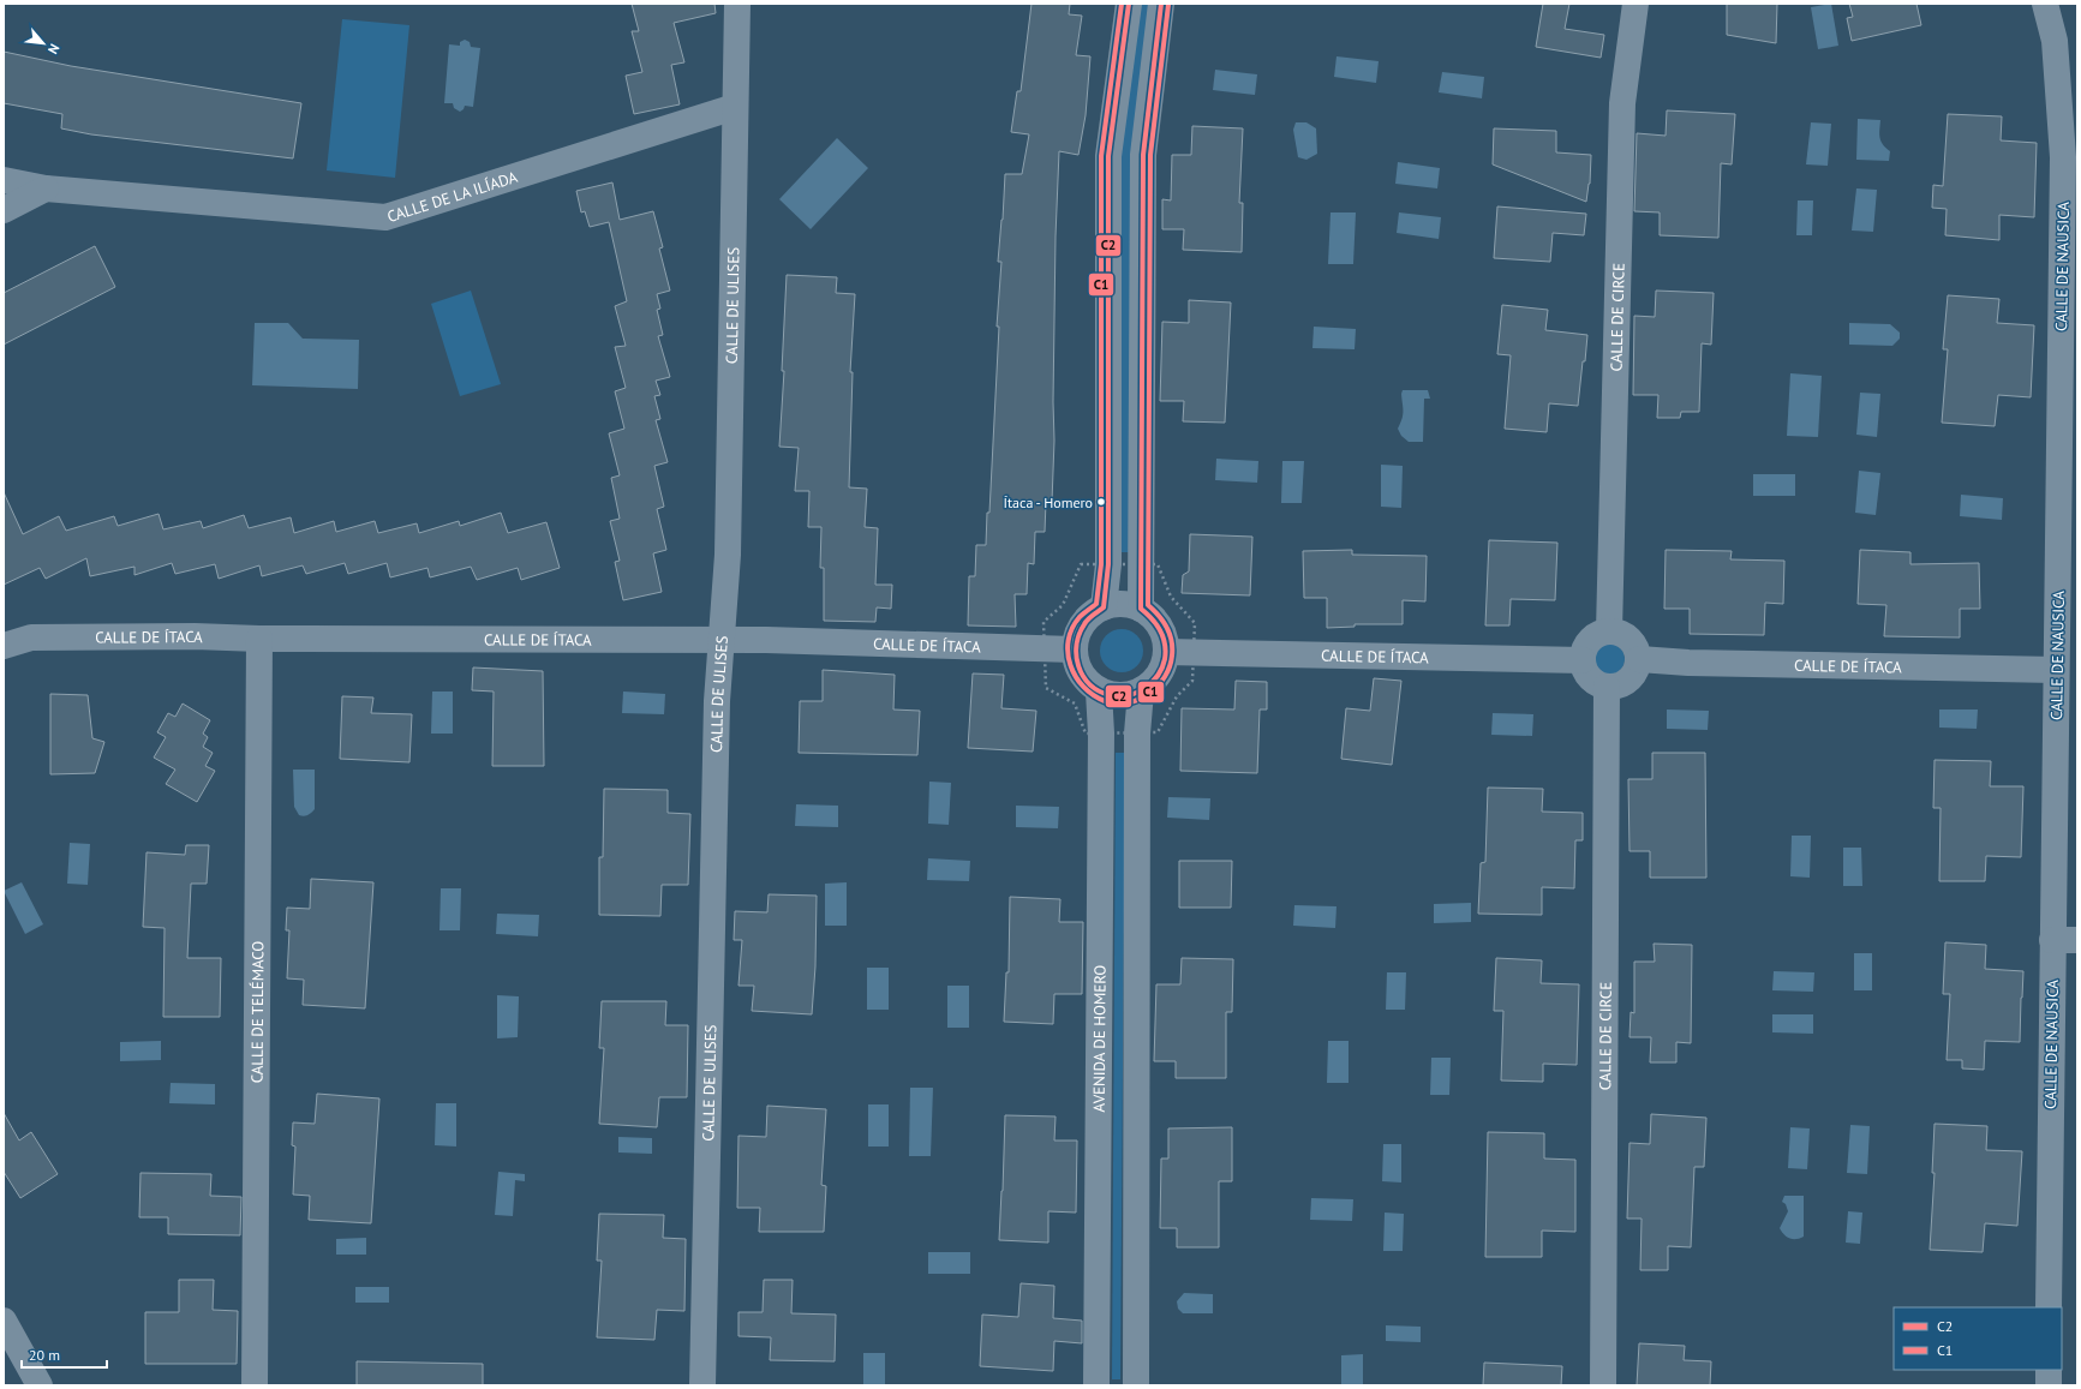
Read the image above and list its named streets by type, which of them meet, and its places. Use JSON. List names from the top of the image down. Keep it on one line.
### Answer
{"streets":{"street":["CALLE DE LA ILÍADA","CALLE DE NAUSICA","CALLE DE ULISES","CALLE DE CIRCE","CALLE DE ÍTACA","CALLE DE TELÉMACO","AVENIDA DE HOMERO"]},"crossings":[["CALLE DE LA ILÍADA","CALLE DE ULISES"],["CALLE DE NAUSICA","CALLE DE ÍTACA"],["CALLE DE ULISES","CALLE DE ÍTACA"],["CALLE DE CIRCE","CALLE DE ÍTACA"],["CALLE DE ÍTACA","CALLE DE TELÉMACO"],["CALLE DE ÍTACA","AVENIDA DE HOMERO"]],"places":["Ítaca - Homero"],"lines":["transit line C2","transit line C1"],"legend":["C2","C1"],"scale_bar":"20 m","north":"bottom right"}
